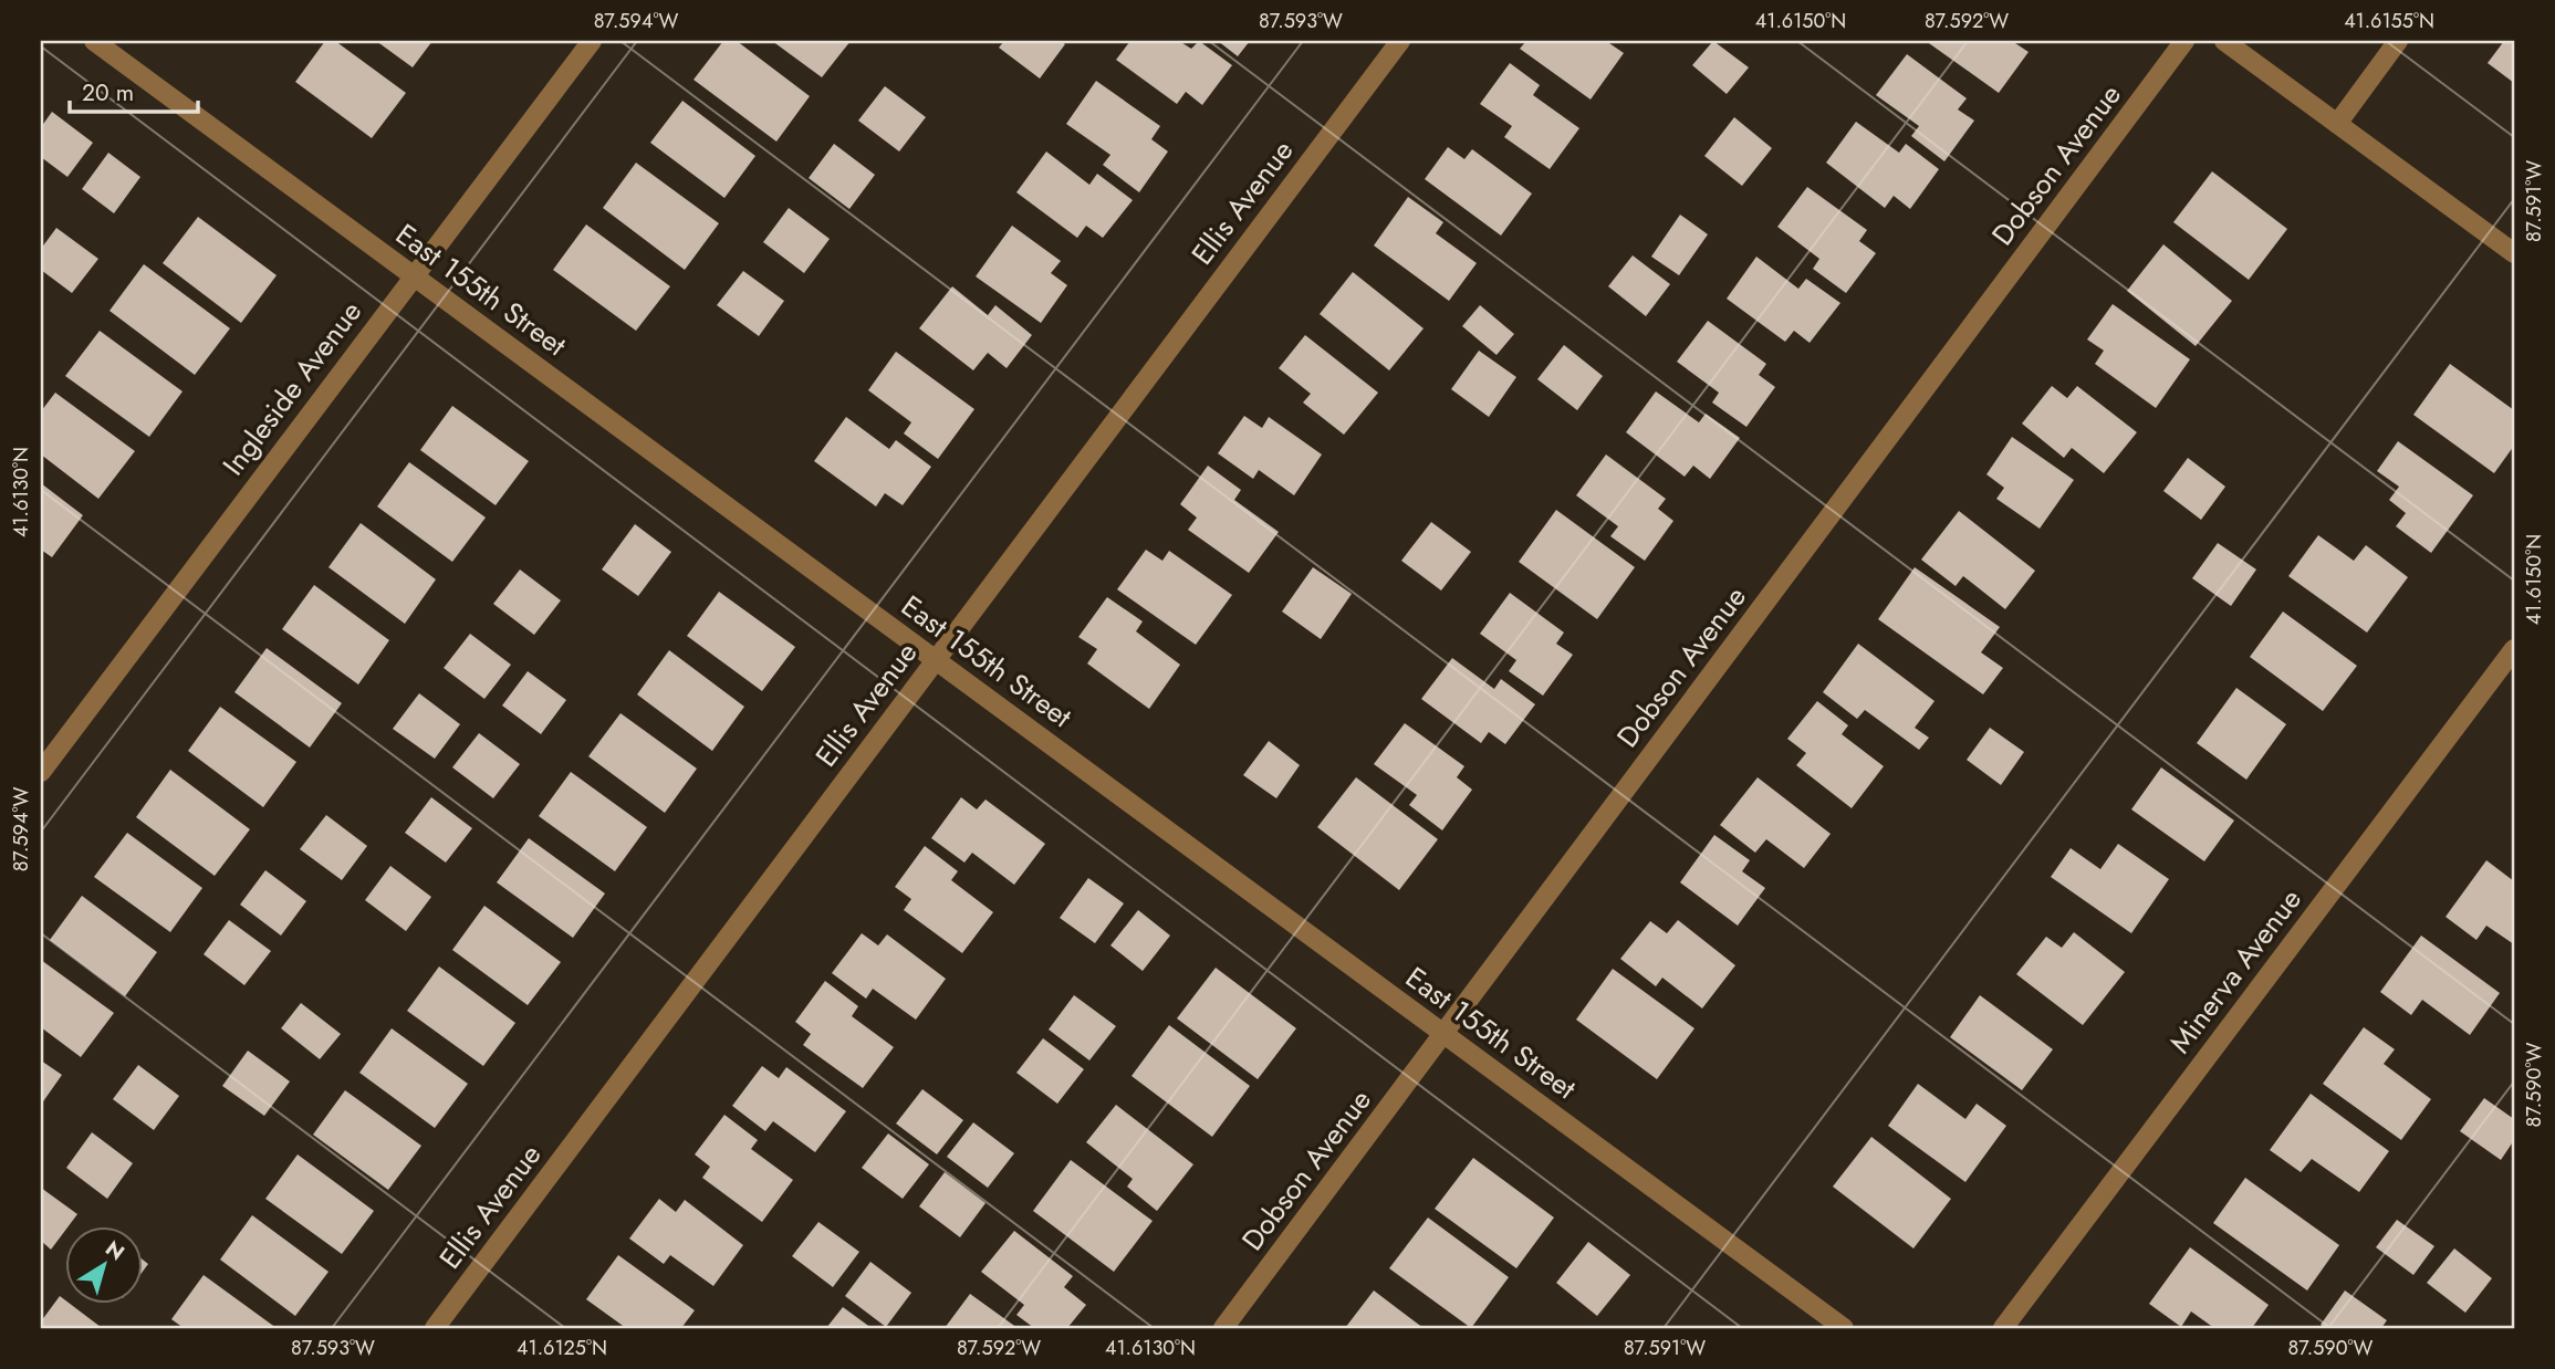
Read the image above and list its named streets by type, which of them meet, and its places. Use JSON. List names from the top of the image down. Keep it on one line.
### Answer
{"streets":{"street":["Dobson Avenue","Ellis Avenue","East 155th Street","Ingleside Avenue","Minerva Avenue"]},"crossings":[["Dobson Avenue","East 155th Street"],["Ellis Avenue","East 155th Street"],["East 155th Street","Ingleside Avenue"]],"scale_bar":"20 m","north":"top right","coordinates":["87.594°W","87.593°W","41.6150°N","87.592°W","41.6155°N","87.591°W","41.6130°N","87.590°W","41.6125°N"]}
